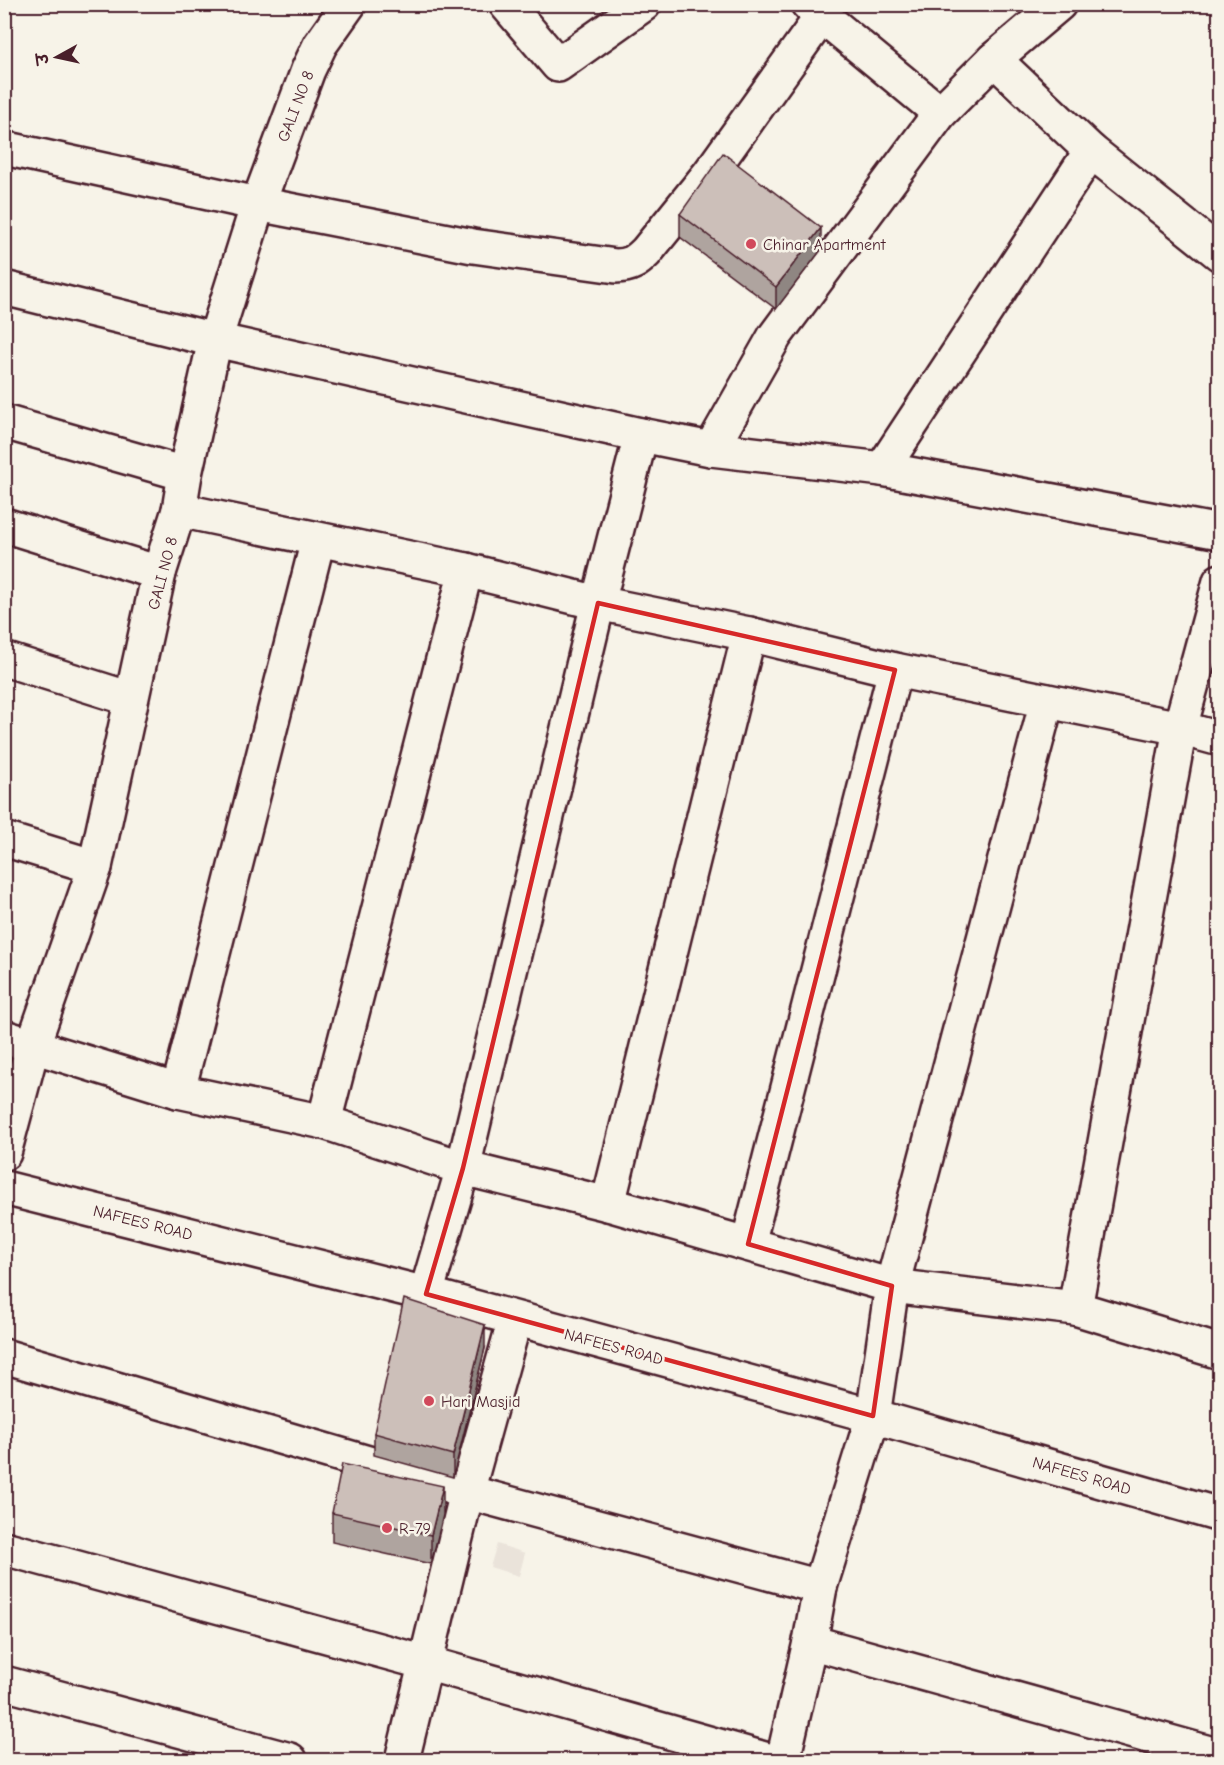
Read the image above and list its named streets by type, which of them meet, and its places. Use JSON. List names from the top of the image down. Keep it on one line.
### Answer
{"streets":{"street":["GALI NO 8","NAFEES ROAD"]},"places":["Chinar Apartment","Hari Masjid","R-79"],"north":"left"}
